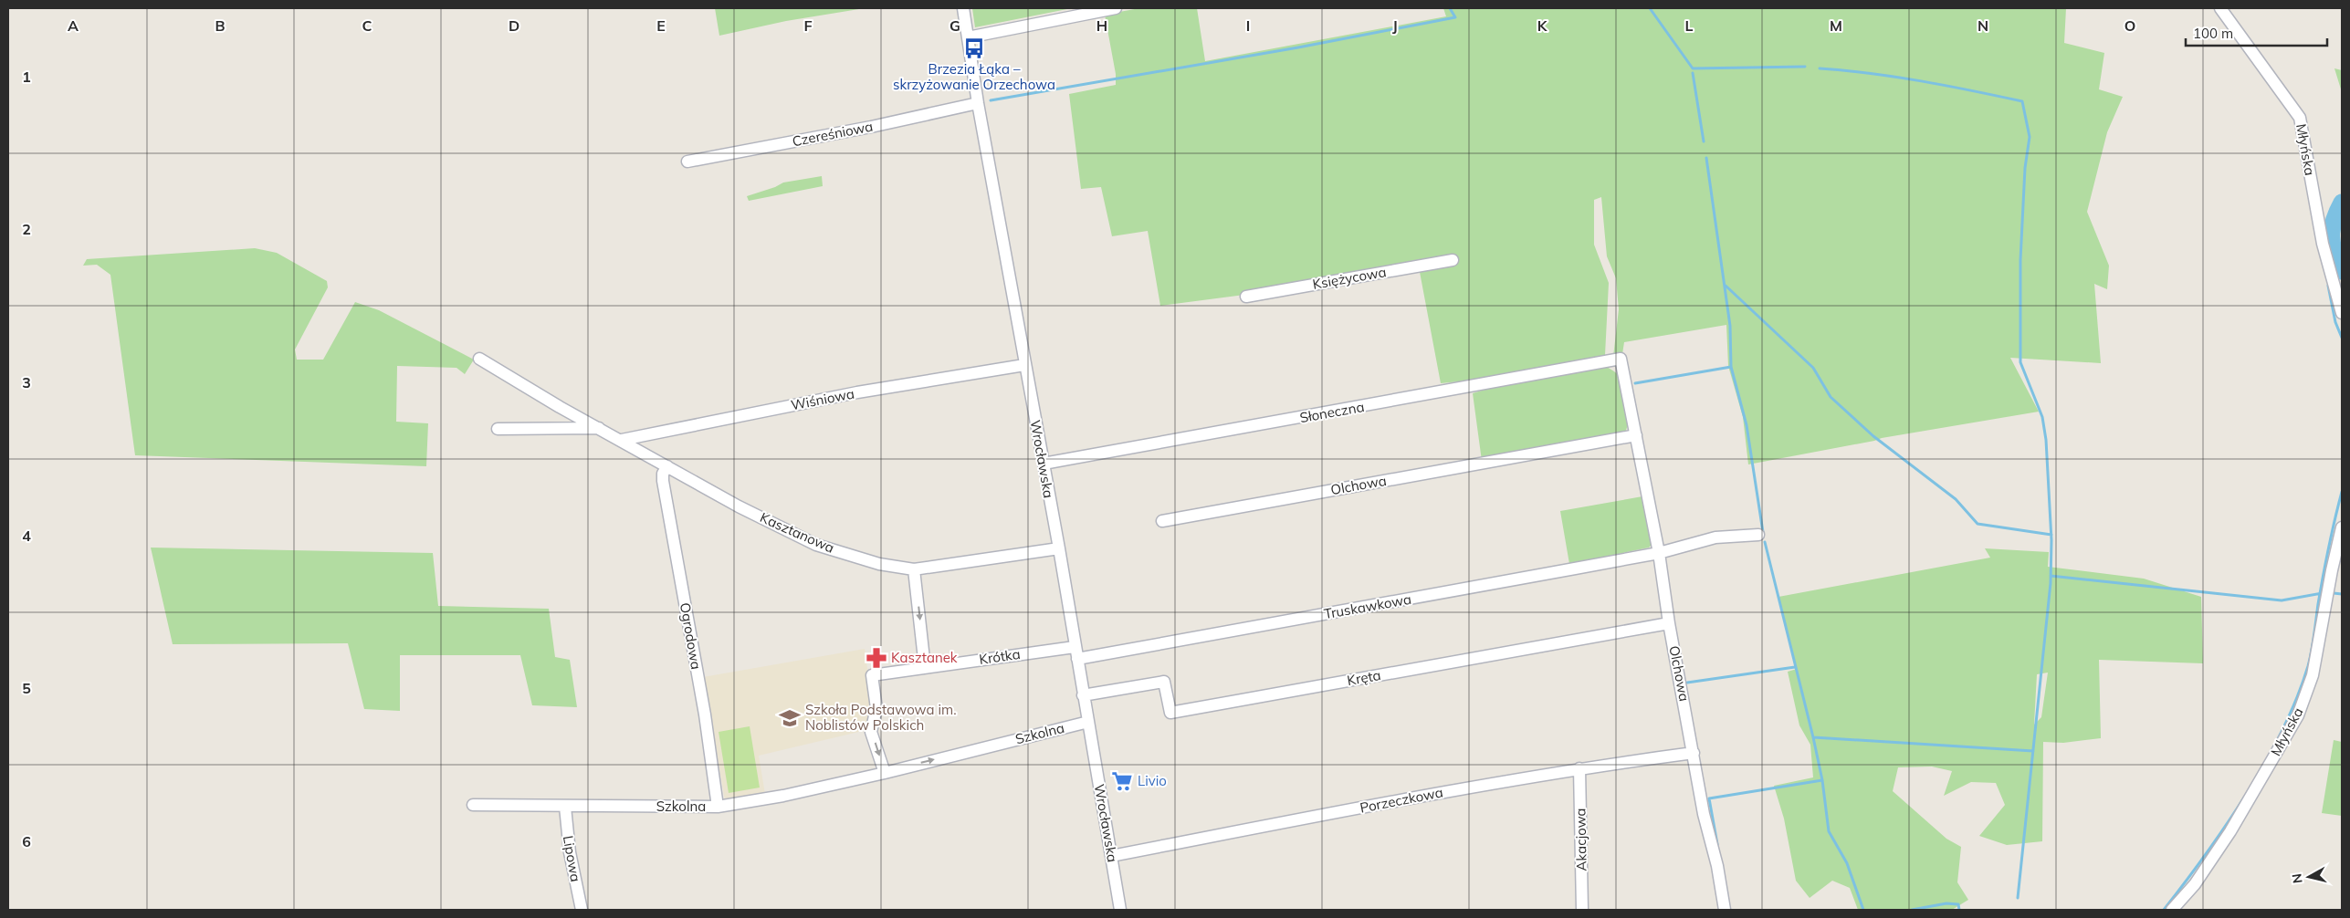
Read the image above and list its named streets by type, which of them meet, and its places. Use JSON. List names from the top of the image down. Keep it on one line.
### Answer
{"streets":{"street":["Czereśniowa","Młyńska","Księżycowa","Wiśniowa","Słoneczna","Wrocławska","Olchowa","Kasztanowa","Truskawkowa","Ogrodowa","Krótka","Kręta","Szkolna","Porzeczkowa","Akacjowa","Lipowa"]},"crossings":[["Czereśniowa","Wrocławska"],["Wiśniowa","Wrocławska"],["Wiśniowa","Kasztanowa"],["Słoneczna","Wrocławska"],["Słoneczna","Olchowa"],["Wrocławska","Kasztanowa"],["Wrocławska","Truskawkowa"],["Wrocławska","Krótka"],["Wrocławska","Kręta"],["Wrocławska","Szkolna"],["Wrocławska","Porzeczkowa"],["Olchowa","Truskawkowa"],["Olchowa","Kręta"],["Olchowa","Porzeczkowa"],["Kasztanowa","Ogrodowa"],["Ogrodowa","Szkolna"],["Krótka","Szkolna"],["Szkolna","Lipowa"],["Porzeczkowa","Akacjowa"]],"places":{"bus stop":["Brzezia Łąka – skrzyżowanie Orzechowa"],"pharmacy":["Kasztanek"],"school or university":["Szkoła Podstawowa im. Noblistów Polskich"],"supermarket":["Livio"]},"scale_bar":"100 m","north":"left","grid":{"columns":["A","B","C","D","E","F","G","H","I","J","K","L","M","N","O"],"rows":["1","2","3","4","5","6"]}}
